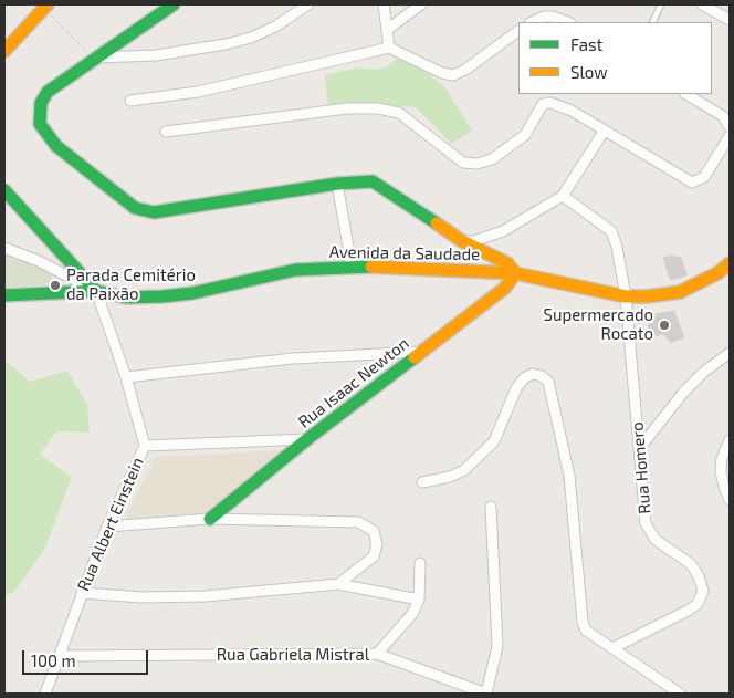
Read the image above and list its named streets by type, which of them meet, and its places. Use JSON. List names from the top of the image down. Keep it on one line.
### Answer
{"streets":{"street":["Avenida da Saudade","Rua Isaac Newton","Rua Homero","Rua Albert Einstein","Rua Gabriela Mistral"]},"crossings":[["Avenida da Saudade","Rua Isaac Newton"],["Avenida da Saudade","Rua Homero"],["Avenida da Saudade","Rua Albert Einstein"],["Rua Albert Einstein","Rua Gabriela Mistral"]],"places":["Parada Cemitério da Paixão","Supermercado Rocato"],"legend":["Fast","Slow"],"scale_bar":"100 m"}
